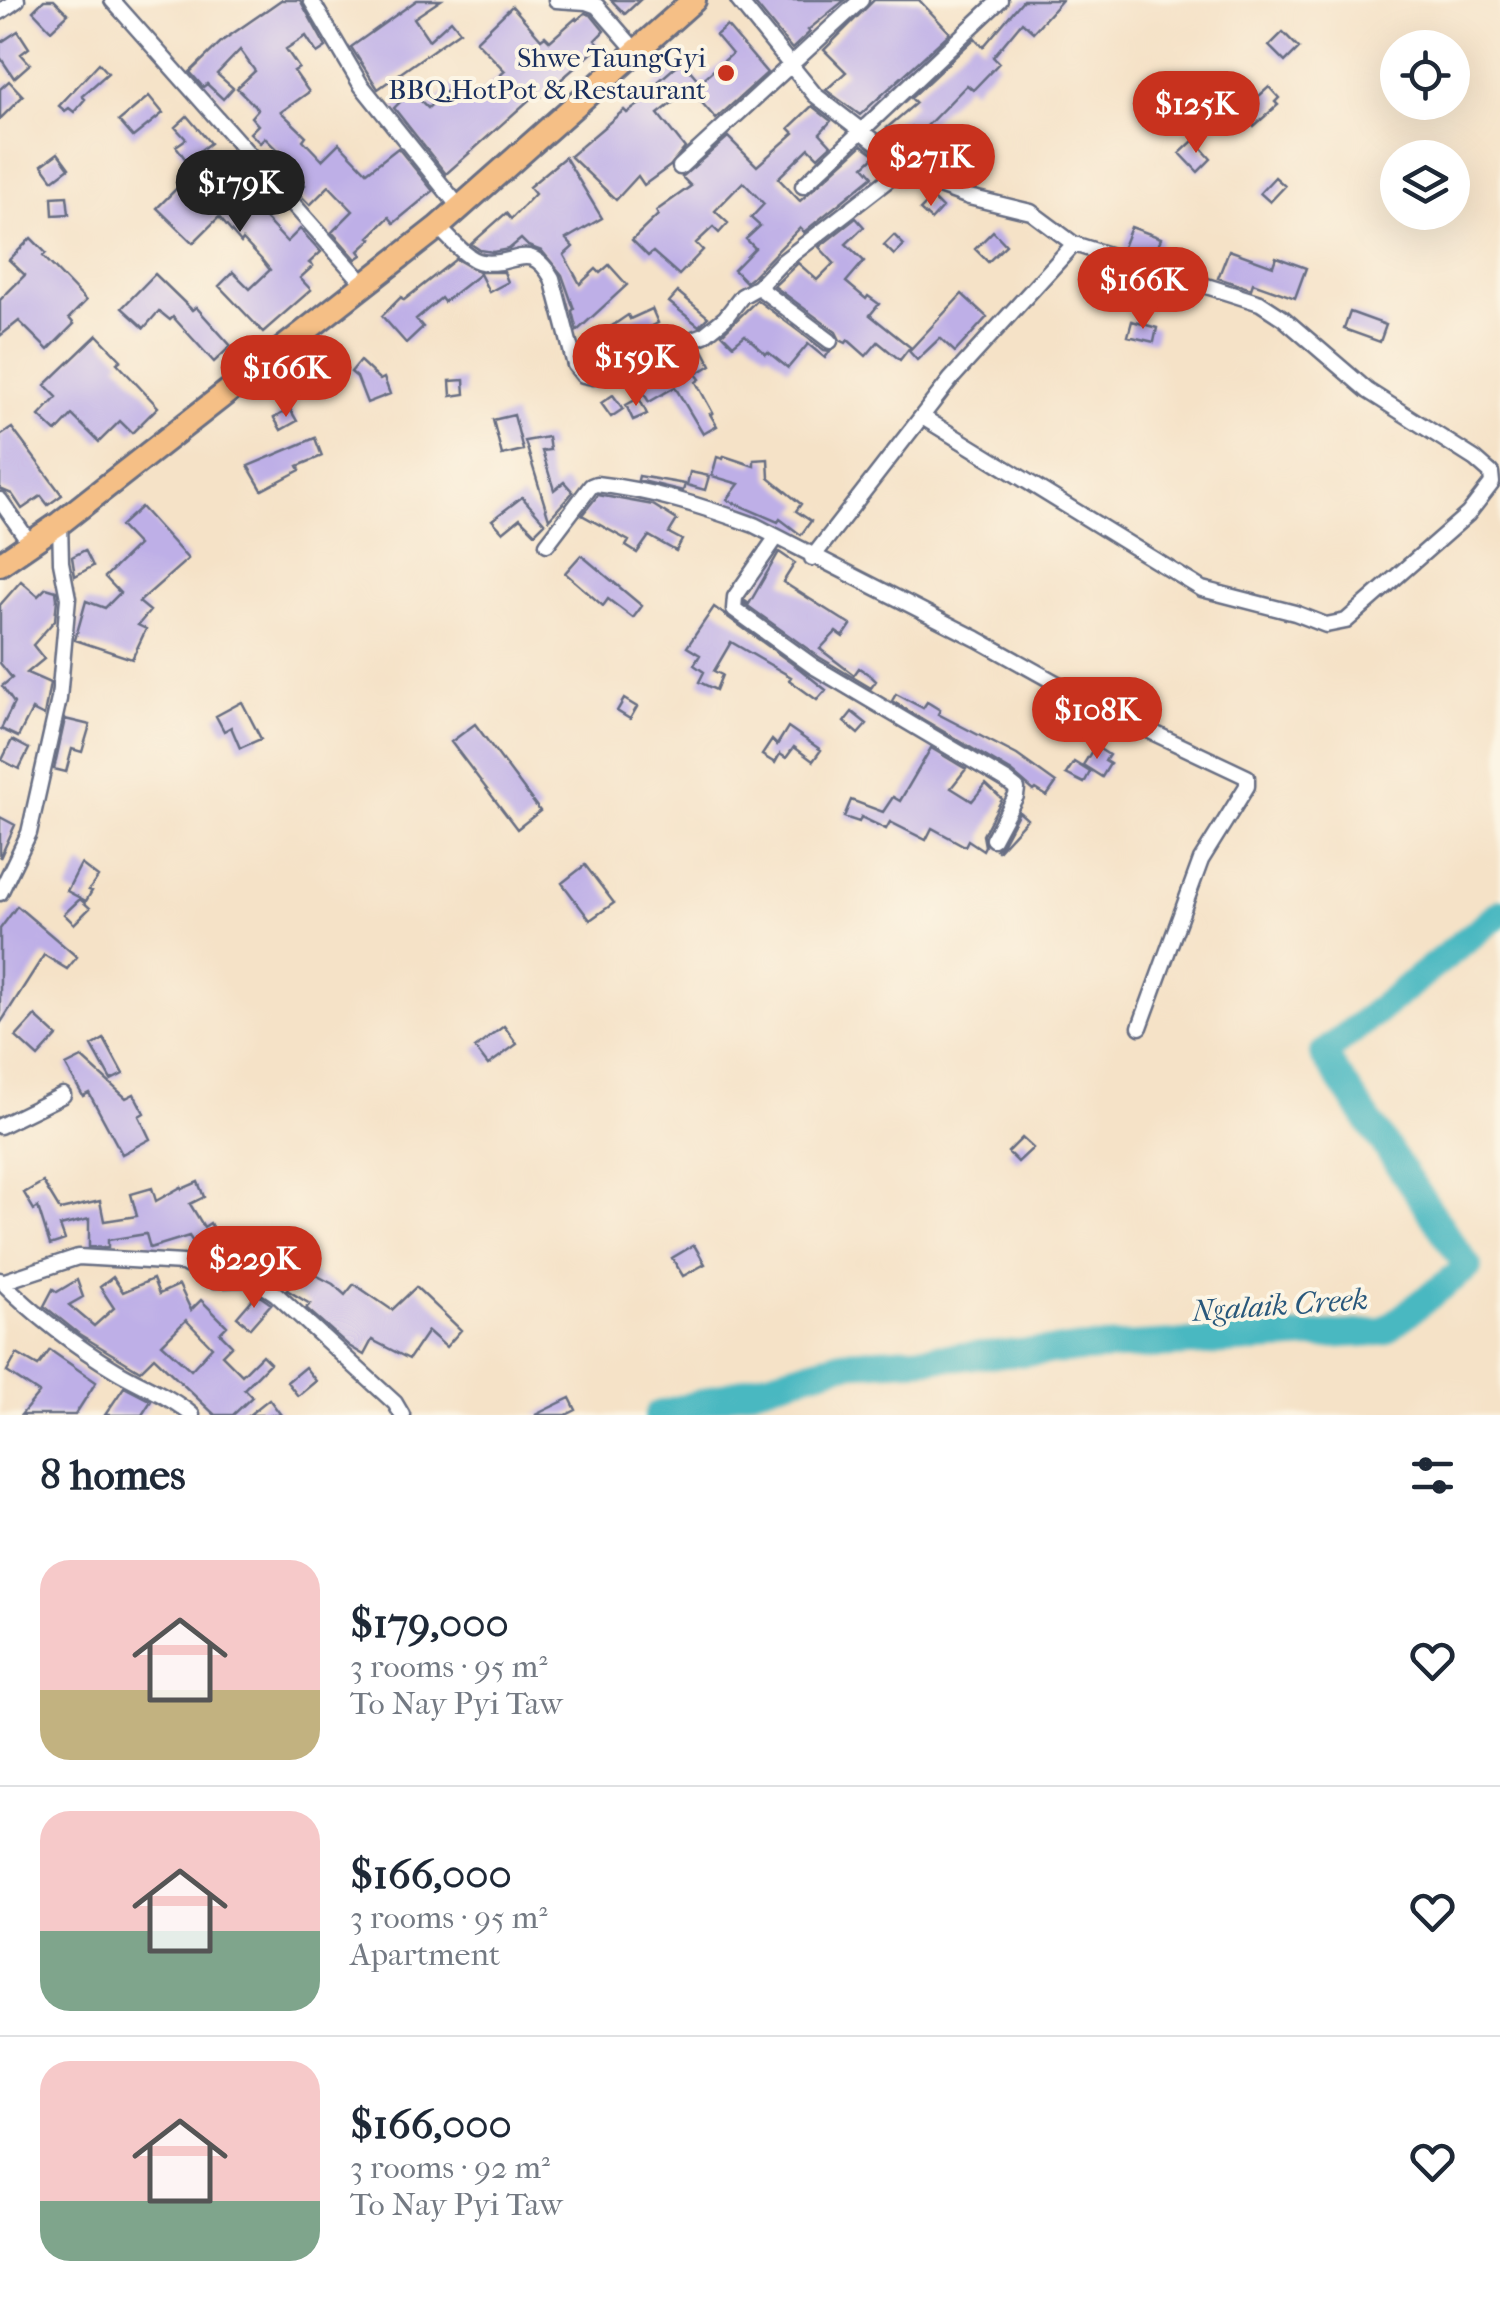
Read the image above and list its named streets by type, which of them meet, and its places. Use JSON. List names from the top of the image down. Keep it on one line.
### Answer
{"water":["Ngalaik Creek"],"places":["Shwe TaungGyi BBQ,HotPot & Restaurant"],"page":{"price":["$125K","$271K","$179K","$166K","$159K","$166K","$108K","$229K"],"heading":"8 homes","list":[{"name":"$179,000","note":"3 rooms · 95 m² · To Nay Pyi Taw"},{"name":"$166,000","note":"3 rooms · 95 m² · Apartment"},{"name":"$166,000","note":"3 rooms · 92 m² · To Nay Pyi Taw"}]}}
